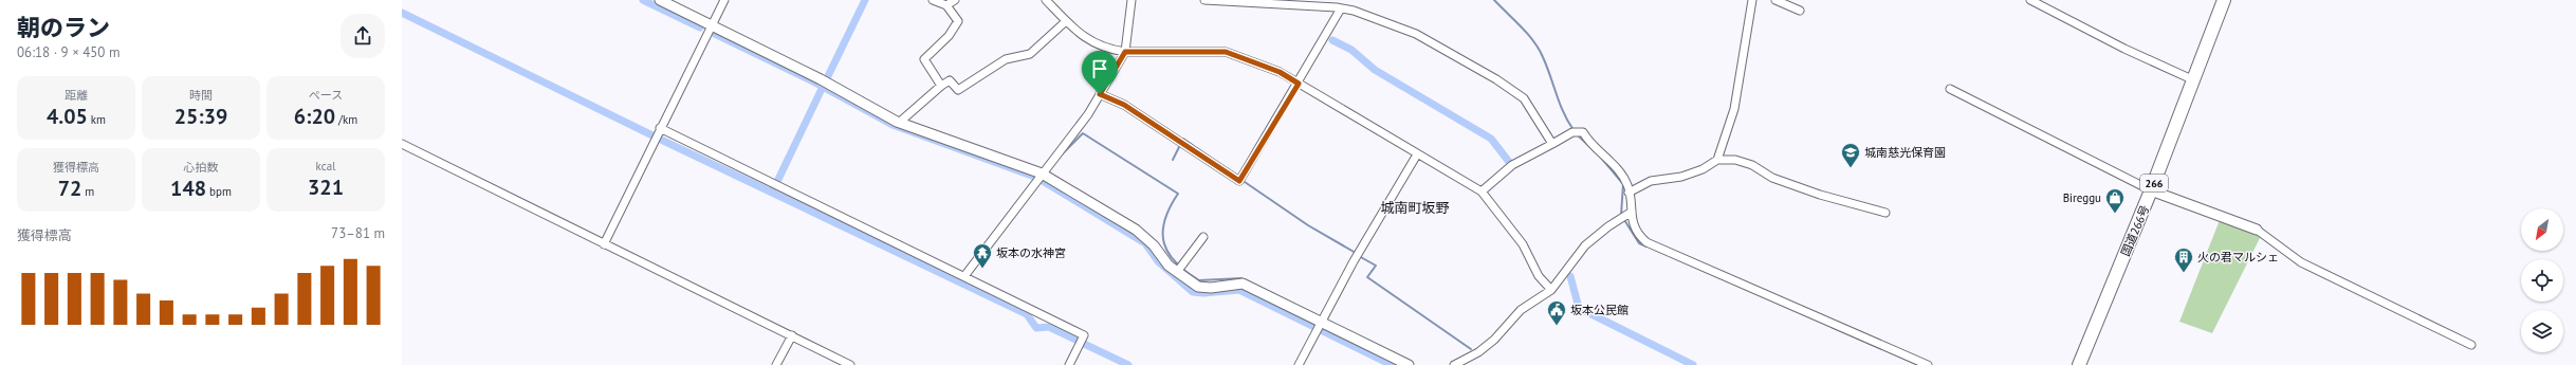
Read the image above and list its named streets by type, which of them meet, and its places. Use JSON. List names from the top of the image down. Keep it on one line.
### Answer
{"streets":{"highway":["266","国道266号"]},"districts":["城南町坂野"],"places":{"school or university":["城南慈光保育園"],"shop":["Bireggu"],"temple":["坂本の水神宮"],"building":["火の君マルシェ"],"public building":["坂本公民館"]},"north":"bottom left","page":{"heading":["朝のラン","06:18 · 9 × 450 m"],"stats":[["距離","4.05 km"],["時間","25:39"],["ペース","6:20 /km"],["獲得標高","72 m"],["心拍数","148 bpm"],["kcal","321"]],"chart":["獲得標高","73–81 m"]}}
